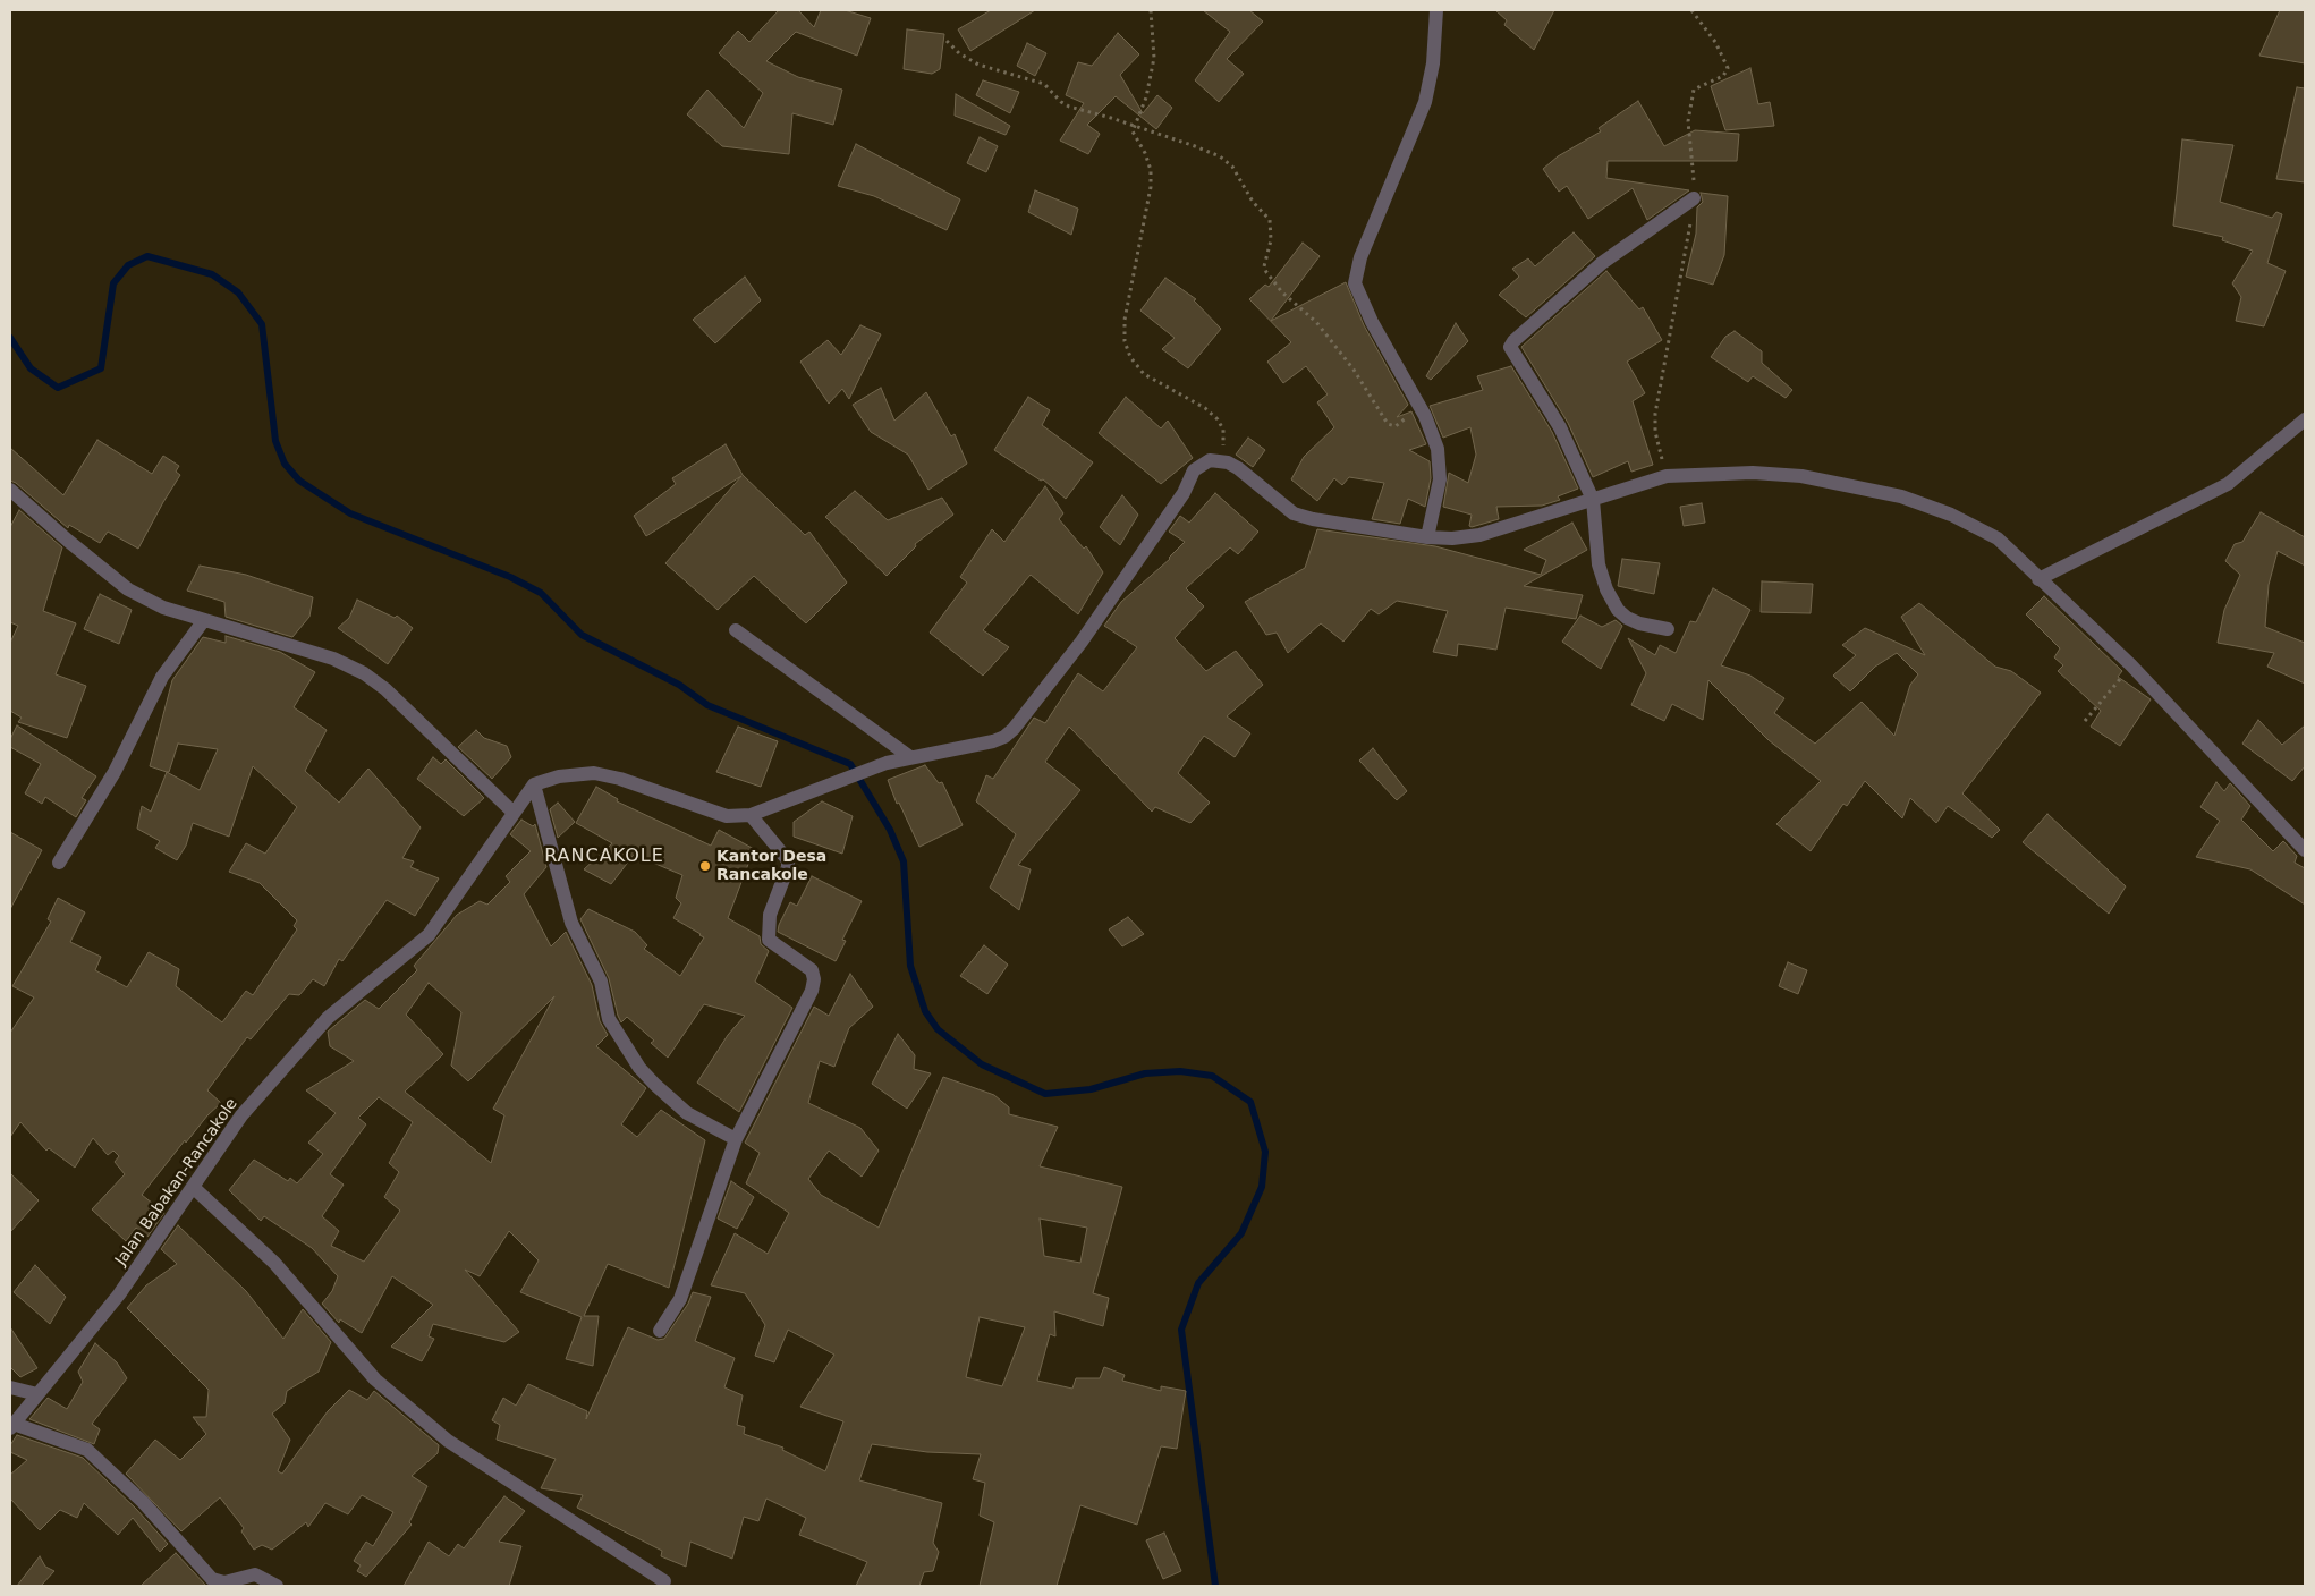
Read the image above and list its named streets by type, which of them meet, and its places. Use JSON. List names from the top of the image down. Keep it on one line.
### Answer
{"streets":{"street":["Jalan Babakan-Rancakole"]},"districts":["RANCAKOLE"],"places":["Kantor Desa Rancakole"]}
